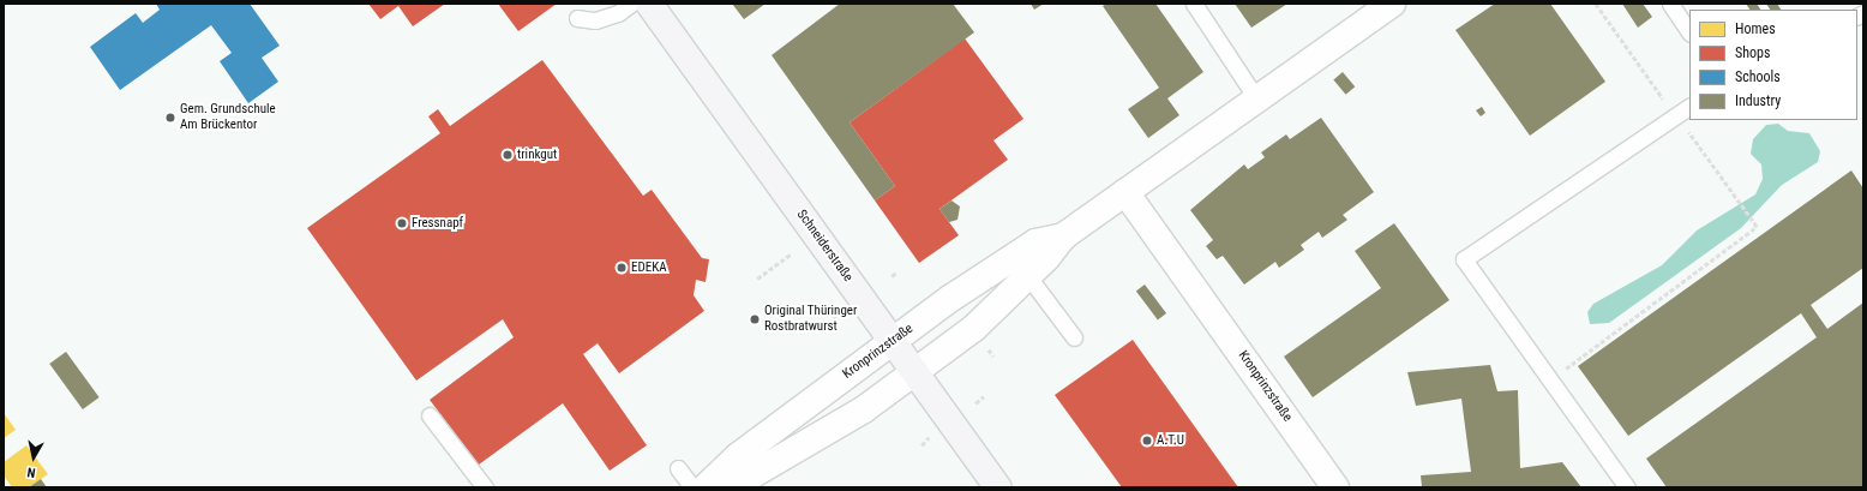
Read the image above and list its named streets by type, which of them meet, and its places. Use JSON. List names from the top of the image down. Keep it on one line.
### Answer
{"streets":{"main road":["Schneiderstraße"],"street":["Kronprinzstraße"]},"crossings":[["Schneiderstraße","Kronprinzstraße"]],"places":["Gem. Grundschule Am Brückentor","trinkgut","Fressnapf","EDEKA","Original Thüringer Rostbratwurst","A.T.U"],"legend":["Homes","Shops","Schools","Industry"],"north":"bottom"}
